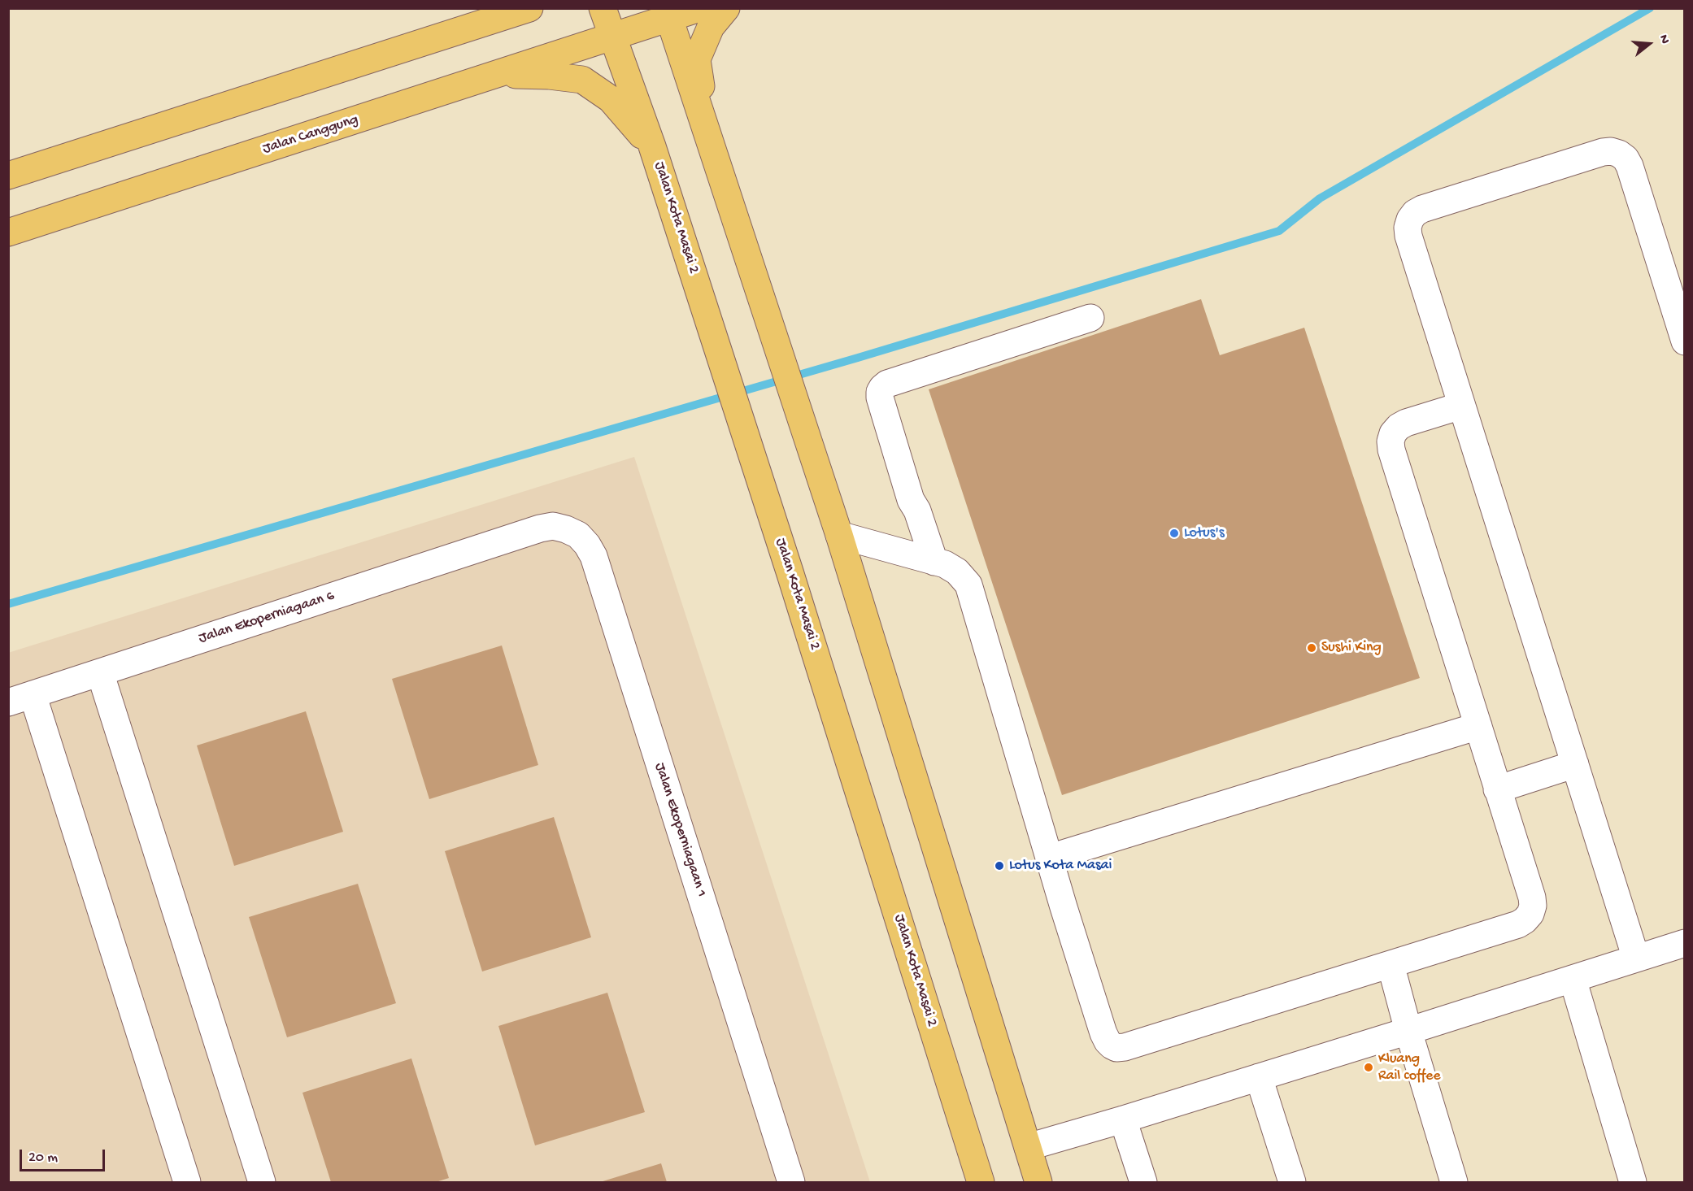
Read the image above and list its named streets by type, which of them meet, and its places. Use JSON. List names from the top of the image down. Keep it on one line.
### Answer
{"streets":{"main road":["Jalan Canggung","Jalan Kota Masai 2"],"street":["Jalan Ekoperniagaan 6","Jalan Ekoperniagaan 1"]},"crossings":[["Jalan Canggung","Jalan Kota Masai 2"],["Jalan Ekoperniagaan 6","Jalan Ekoperniagaan 1"]],"places":["Lotus's","Sushi King","Lotus Kota Masai","Kluang Rail coffee"],"scale_bar":"20 m","north":"right"}
